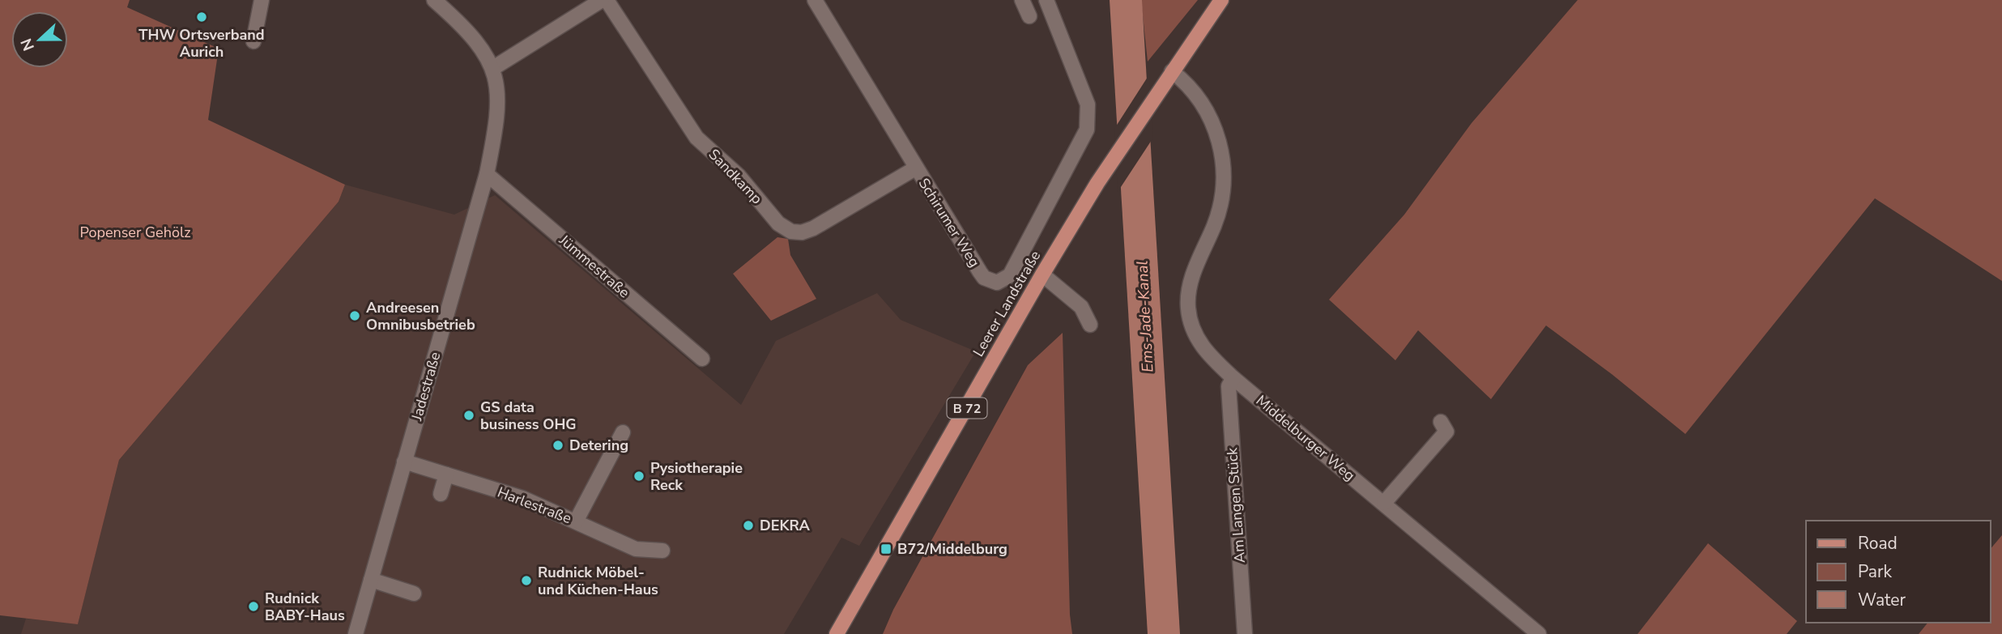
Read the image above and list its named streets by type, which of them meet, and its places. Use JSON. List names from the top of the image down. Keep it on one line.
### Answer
{"streets":{"main road":["Leerer Landstraße","B 72"],"street":["Sandkamp","Schirumer Weg","Jümmestraße","Jadestraße","Middelburger Weg","Harlestraße","Am Langen Stück"]},"crossings":[["Sandkamp","Schirumer Weg"],["Jümmestraße","Jadestraße"],["Leerer Landstraße","Middelburger Weg"],["Jadestraße","Harlestraße"],["Middelburger Weg","Am Langen Stück"]],"water":["Ems-Jade-Kanal"],"parks":["Popenser Gehölz"],"places":{"other":["THW Ortsverband Aurich","Andreesen Omnibusbetrieb","GS data business OHG","Detering","Pysiotherapie Reck","DEKRA","Rudnick Möbel- und Küchen-Haus","Rudnick BABY-Haus"],"transit":["B72/Middelburg"]},"legend":["Road","Park","Water"],"north":"left"}
